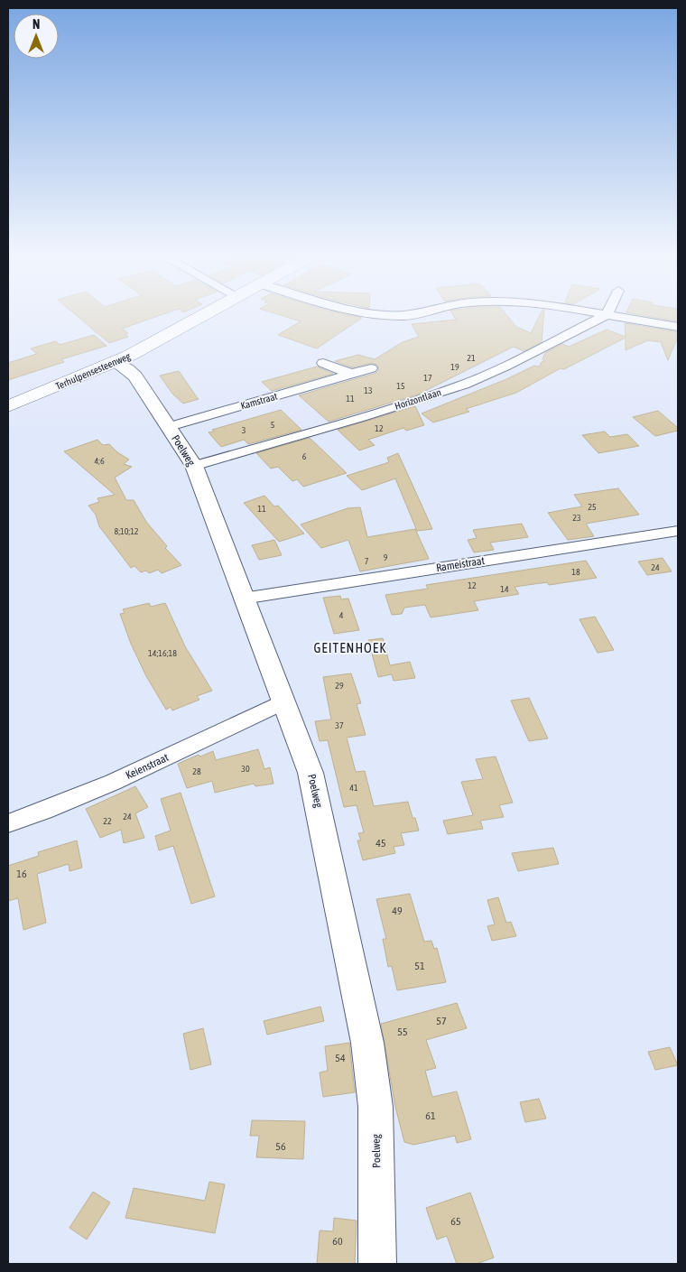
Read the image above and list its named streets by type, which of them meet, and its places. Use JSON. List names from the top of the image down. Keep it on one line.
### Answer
{"streets":{"main road":["Terhulpensesteenweg"],"street":["Horizontlaan","Kamstraat","Poelweg","Rameistraat","Keienstraat"]},"crossings":[["Terhulpensesteenweg","Poelweg"],["Horizontlaan","Poelweg"],["Kamstraat","Poelweg"],["Poelweg","Rameistraat"],["Poelweg","Keienstraat"]],"districts":["GEITENHOEK"],"house_numbers":["21","19","17","15","13","11","5","12","3","6","4;6","25","11","23","8;10;12","9","7","24","18","12","14","4","14;16;18","29","37","30","28","41","24","22","45","16","49","51","57","55","54","61","56","65","60"],"north":"top"}
